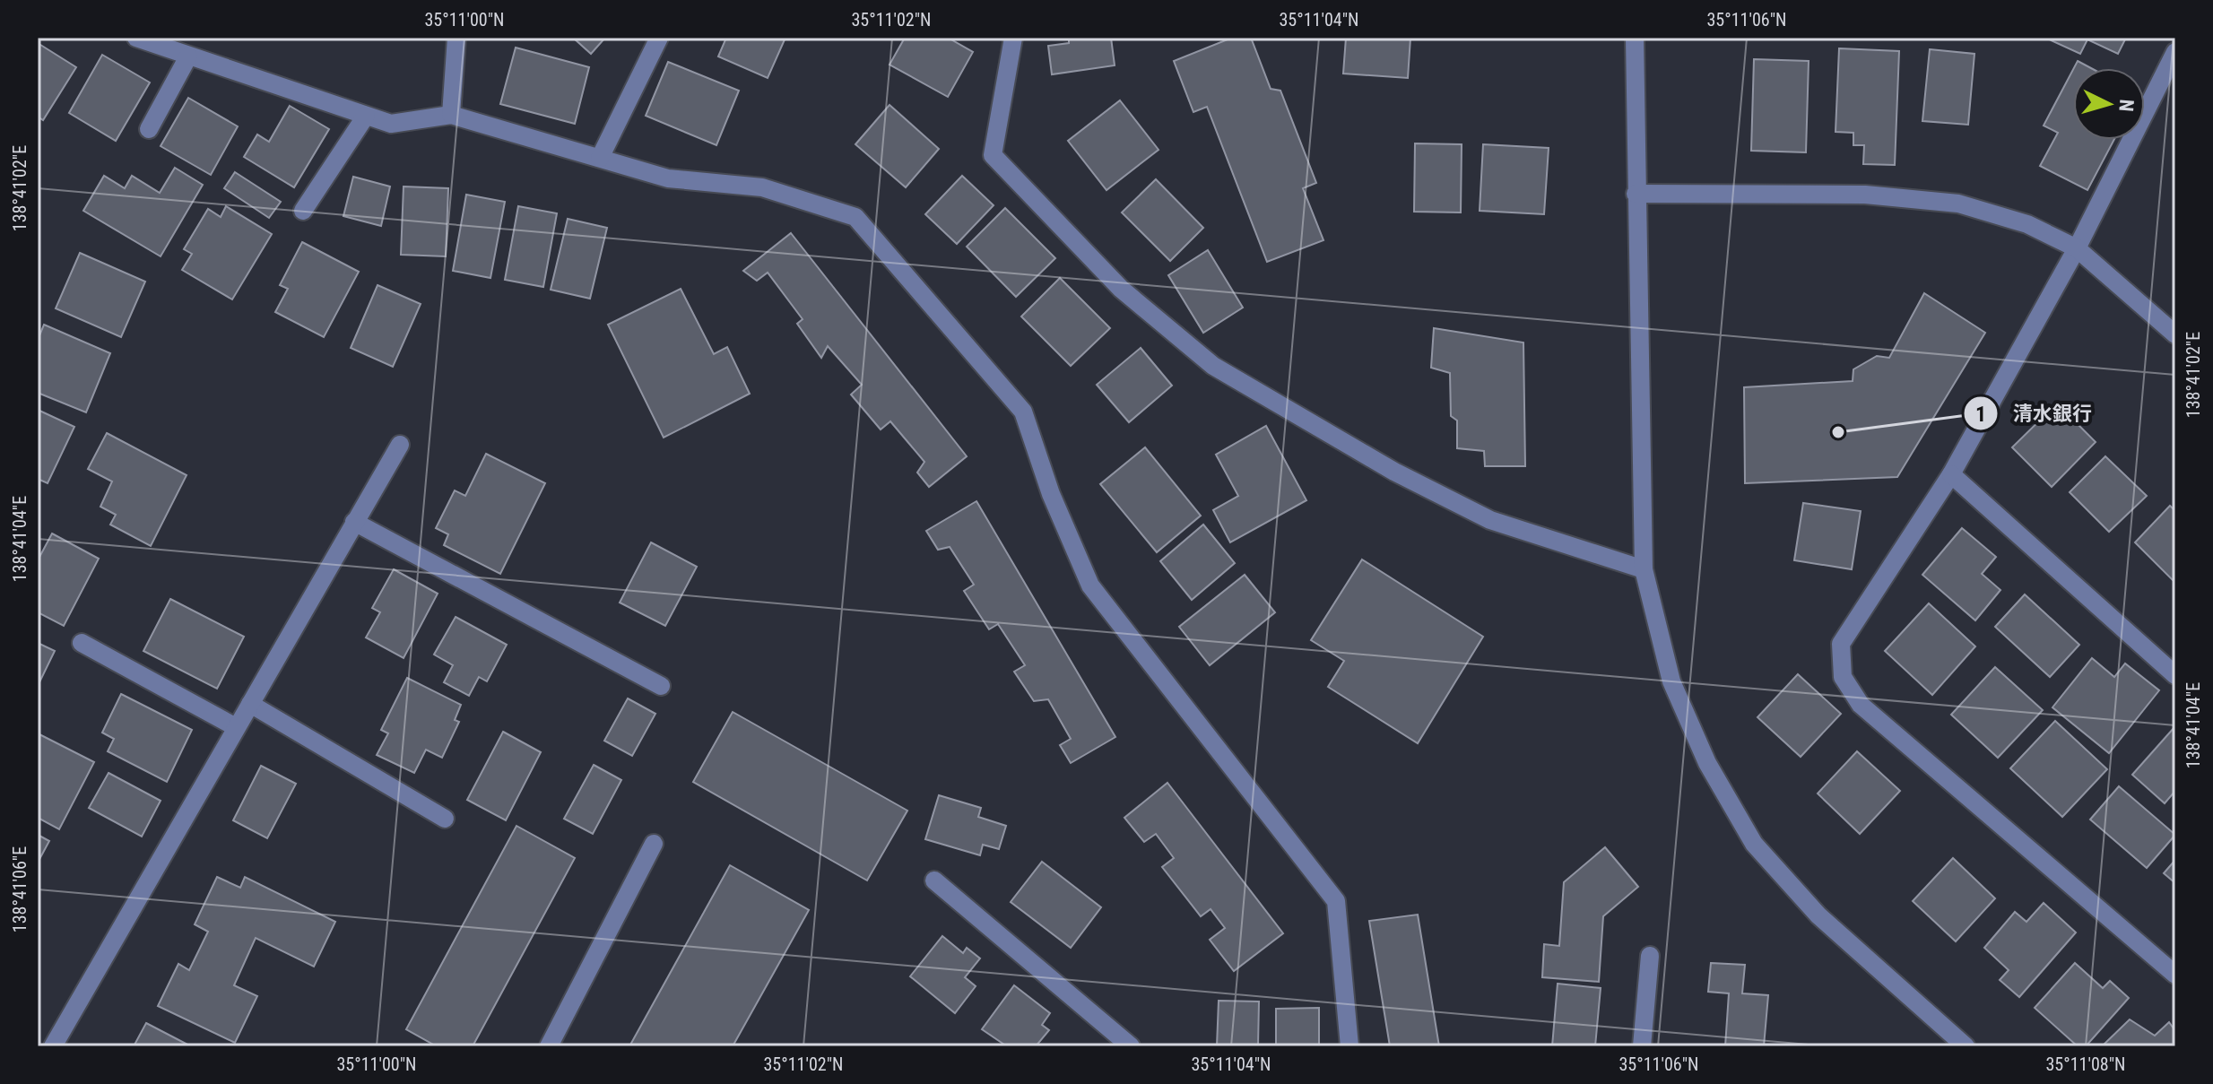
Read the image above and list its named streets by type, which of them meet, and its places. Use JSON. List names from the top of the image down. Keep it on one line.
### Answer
{"places":["清水銀行"],"north":"right","coordinates":["35°11'00\"N","35°11'02\"N","35°11'04\"N","35°11'06\"N","138°41'02\"E","138°41'04\"E","138°41'06\"E","35°11'08\"N"]}
